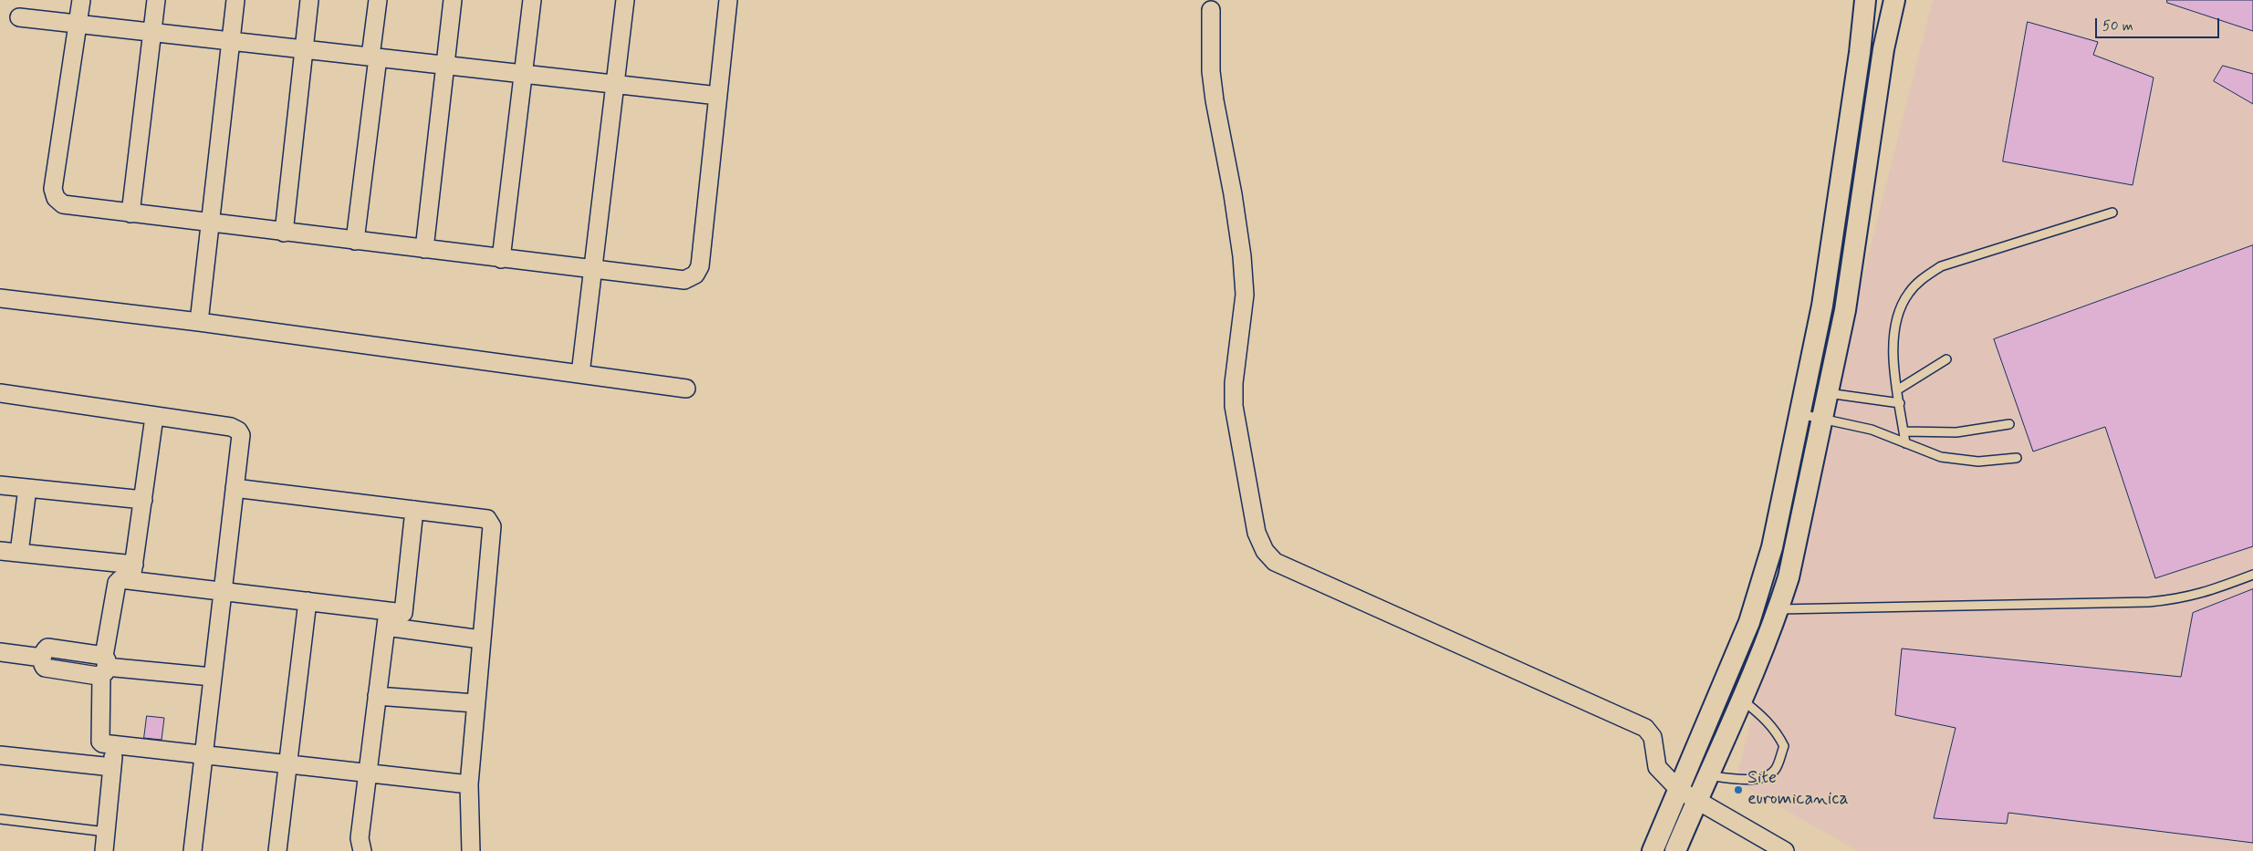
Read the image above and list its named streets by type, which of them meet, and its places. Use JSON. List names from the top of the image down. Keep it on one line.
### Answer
{"places":["Site euromicanica"],"scale_bar":"50 m"}
